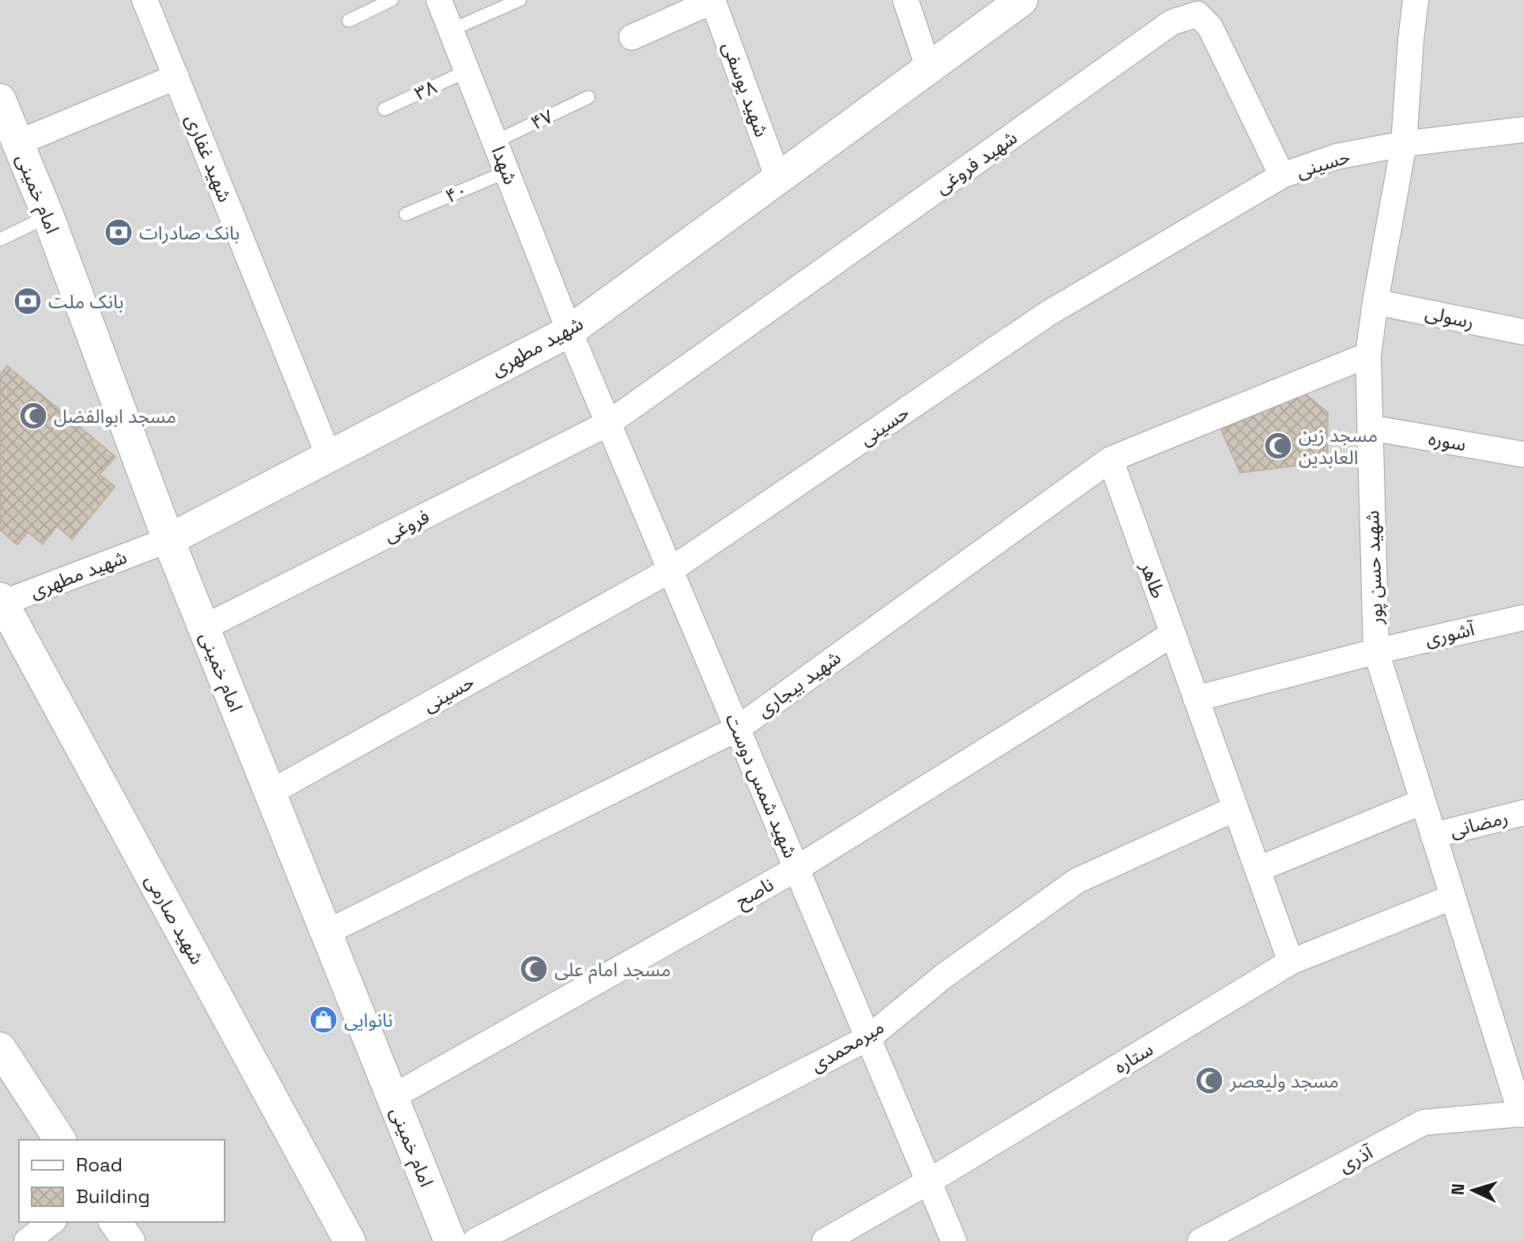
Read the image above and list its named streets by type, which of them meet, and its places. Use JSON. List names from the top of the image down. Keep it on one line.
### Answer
{"streets":{"street":["شهید یوسفی","شهید غفاری","شهید فروغی","حسینی","شهدا","امام خمینی","رسولی","شهید مطهری","سوره","فروغی","شهید حسن پور","طاهر","آشوری","شهید بیجاری","شهید شمس دوست","رمضانی","ناصح","شهید صارمی","میرمحمدی","ستاره","آذری"],"lane":["۳۸","۴۷","۴۰"]},"crossings":[["شهید یوسفی","شهید مطهری"],["۳۸","شهدا"],["۴۷","شهدا"],["شهید غفاری","شهید مطهری"],["شهید فروغی","حسینی"],["شهید فروغی","فروغی"],["شهید فروغی","شهید شمس دوست"],["حسینی","امام خمینی"],["حسینی","شهید حسن پور"],["حسینی","شهید شمس دوست"],["شهدا","۴۰"],["شهدا","شهید مطهری"],["شهدا","شهید شمس دوست"],["امام خمینی","شهید مطهری"],["امام خمینی","فروغی"],["امام خمینی","شهید بیجاری"],["امام خمینی","ناصح"],["رسولی","شهید حسن پور"],["شهید مطهری","شهید شمس دوست"],["شهید مطهری","شهید صارمی"],["سوره","شهید حسن پور"],["فروغی","شهید شمس دوست"],["شهید حسن پور","آشوری"],["شهید حسن پور","رمضانی"],["شهید حسن پور","ستاره"],["شهید حسن پور","آذری"],["طاهر","آشوری"],["طاهر","شهید بیجاری"],["طاهر","ناصح"],["طاهر","میرمحمدی"],["طاهر","ستاره"],["شهید بیجاری","شهید شمس دوست"],["شهید شمس دوست","ناصح"],["شهید شمس دوست","میرمحمدی"],["شهید شمس دوست","ستاره"]],"places":{"bank":["بانک صادرات","بانک ملت"],"mosque":["مسجد ابوالفضل","مسجد زین العابدین","مسجد امام علی","مسجد ولیعصر"],"shop":["نانوایی"]},"legend":["Road","Building"],"north":"left"}
